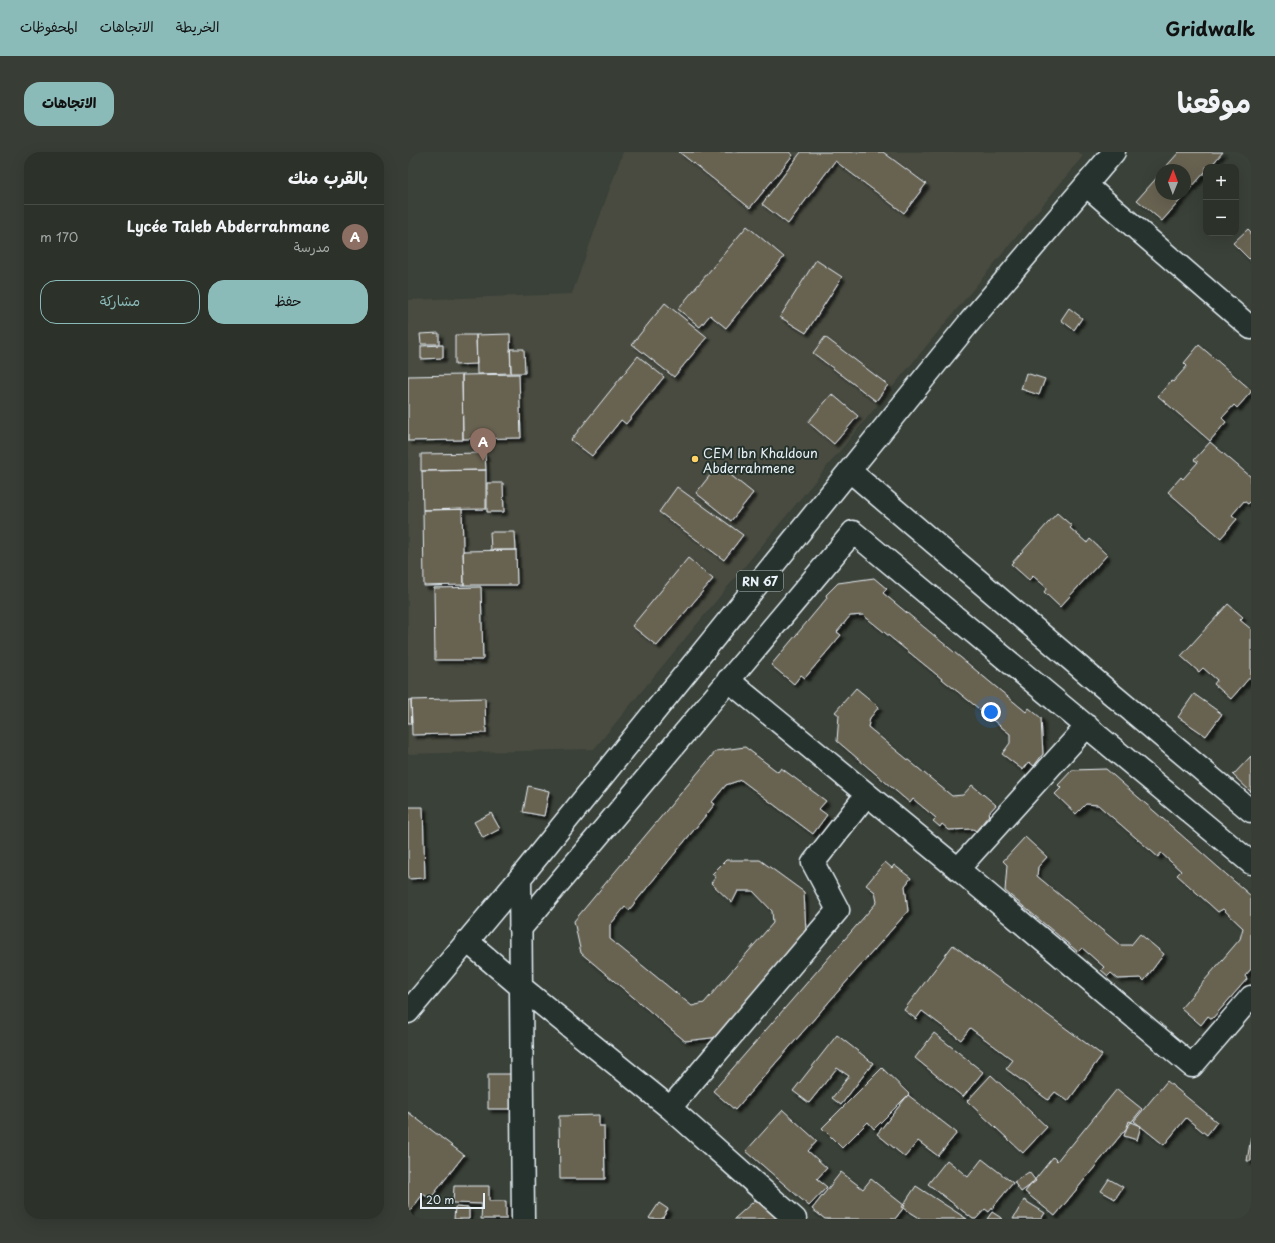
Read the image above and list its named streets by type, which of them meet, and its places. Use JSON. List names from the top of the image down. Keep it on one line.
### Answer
{"streets":{"street":["RN 67"]},"places":["CEM Ibn Khaldoun Abderrahmene"],"scale_bar":"20 m","north":"top","page":{"header":"Gridwalk","nav":["الخريطة","الاتجاهات","المحفوظات"],"title":"موقعنا","buttons":["الاتجاهات",["حفظ","مشاركة"]],"heading":"بالقرب منك","map_buttons":["+","−"],"list":[{"mark":"A","name":"Lycée Taleb Abderrahmane","note":"مدرسة","value":"170 m"}],"pins":"A","scale":"20 m"}}
